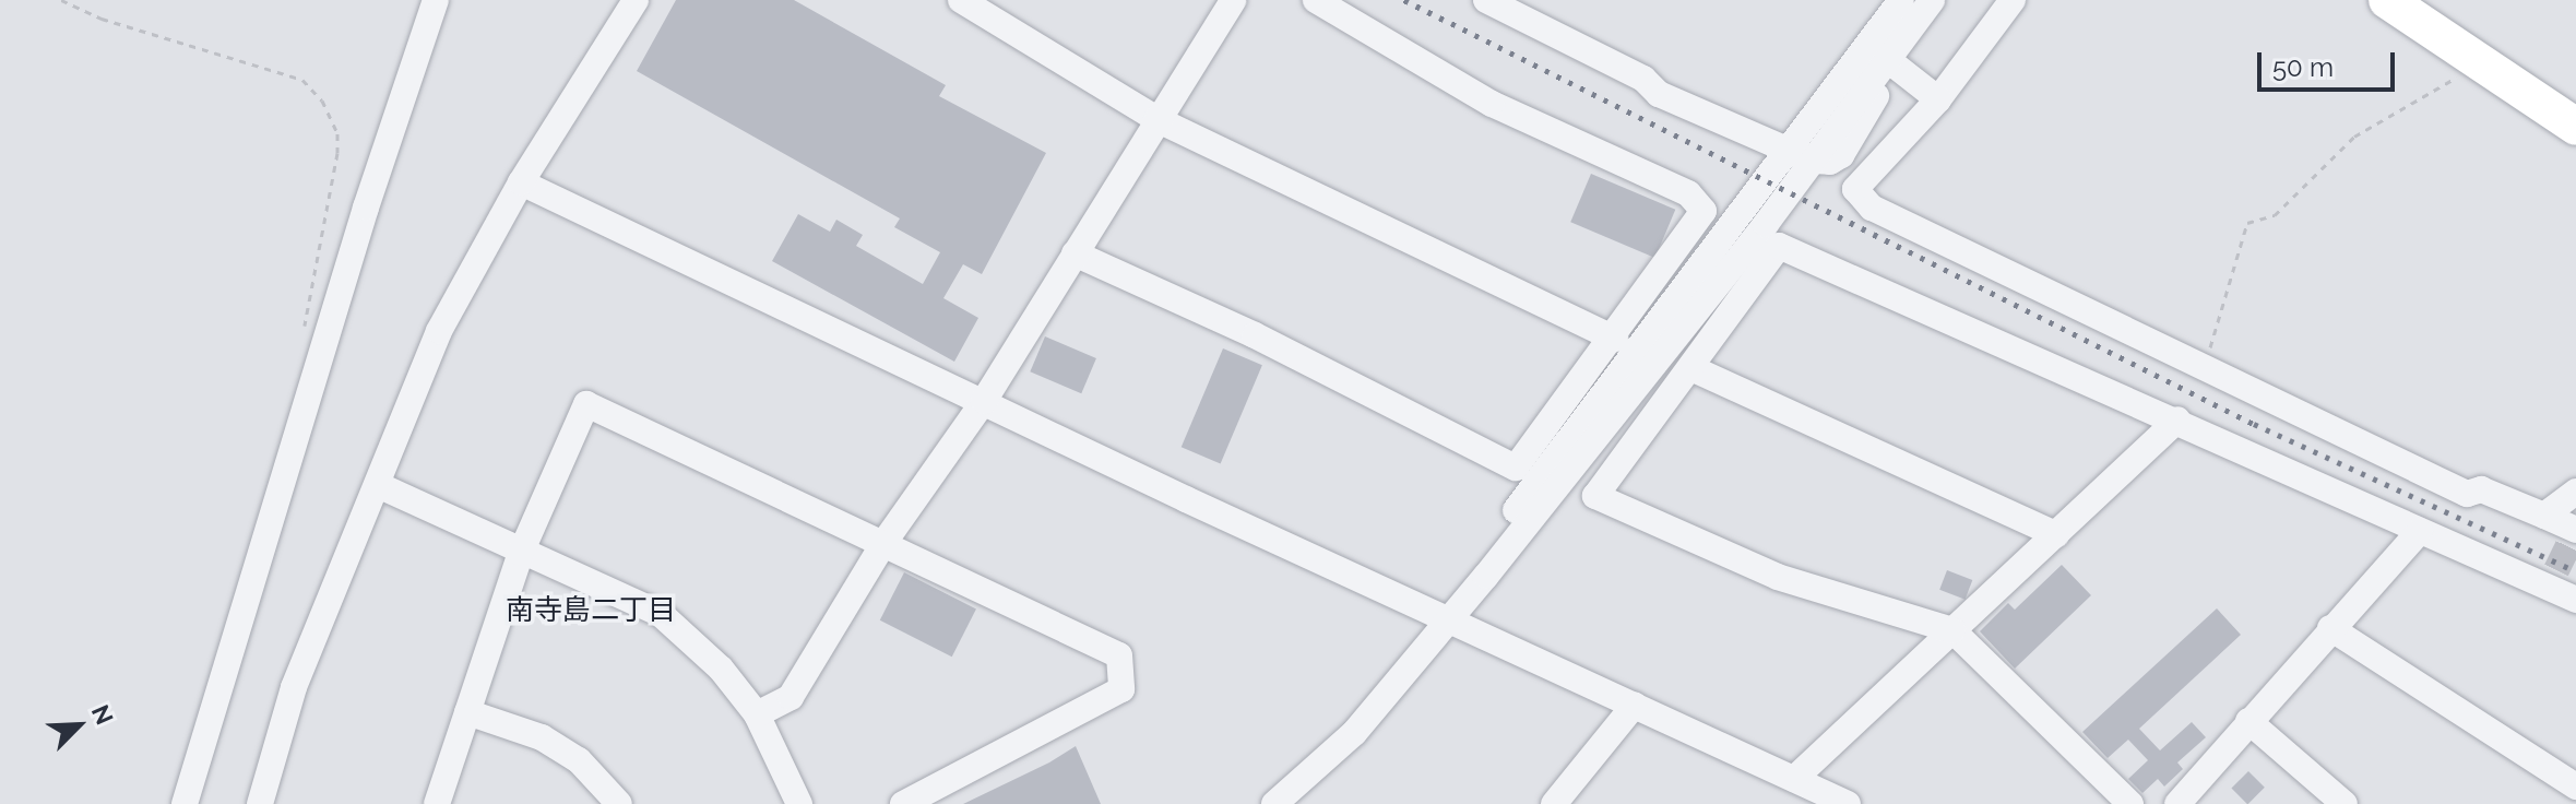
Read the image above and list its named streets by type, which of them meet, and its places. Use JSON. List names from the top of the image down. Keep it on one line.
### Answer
{"districts":["南寺島二丁目"],"scale_bar":"50 m","north":"top right"}
